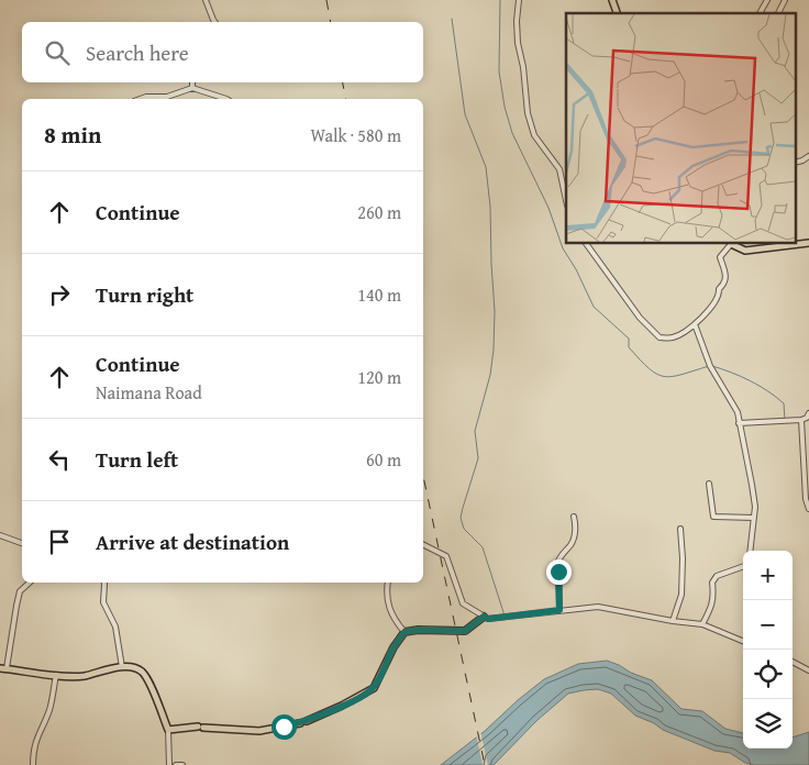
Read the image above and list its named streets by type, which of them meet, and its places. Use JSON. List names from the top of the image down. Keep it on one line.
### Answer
{"page":{"search":"Search here","heading":["8 min","Walk · 580 m"],"list":[["Continue","260 m"],["Turn right","140 m"],["Continue","Naimana Road","120 m"],["Turn left","60 m"],"Arrive at destination"],"map_buttons":["+","−"]}}
